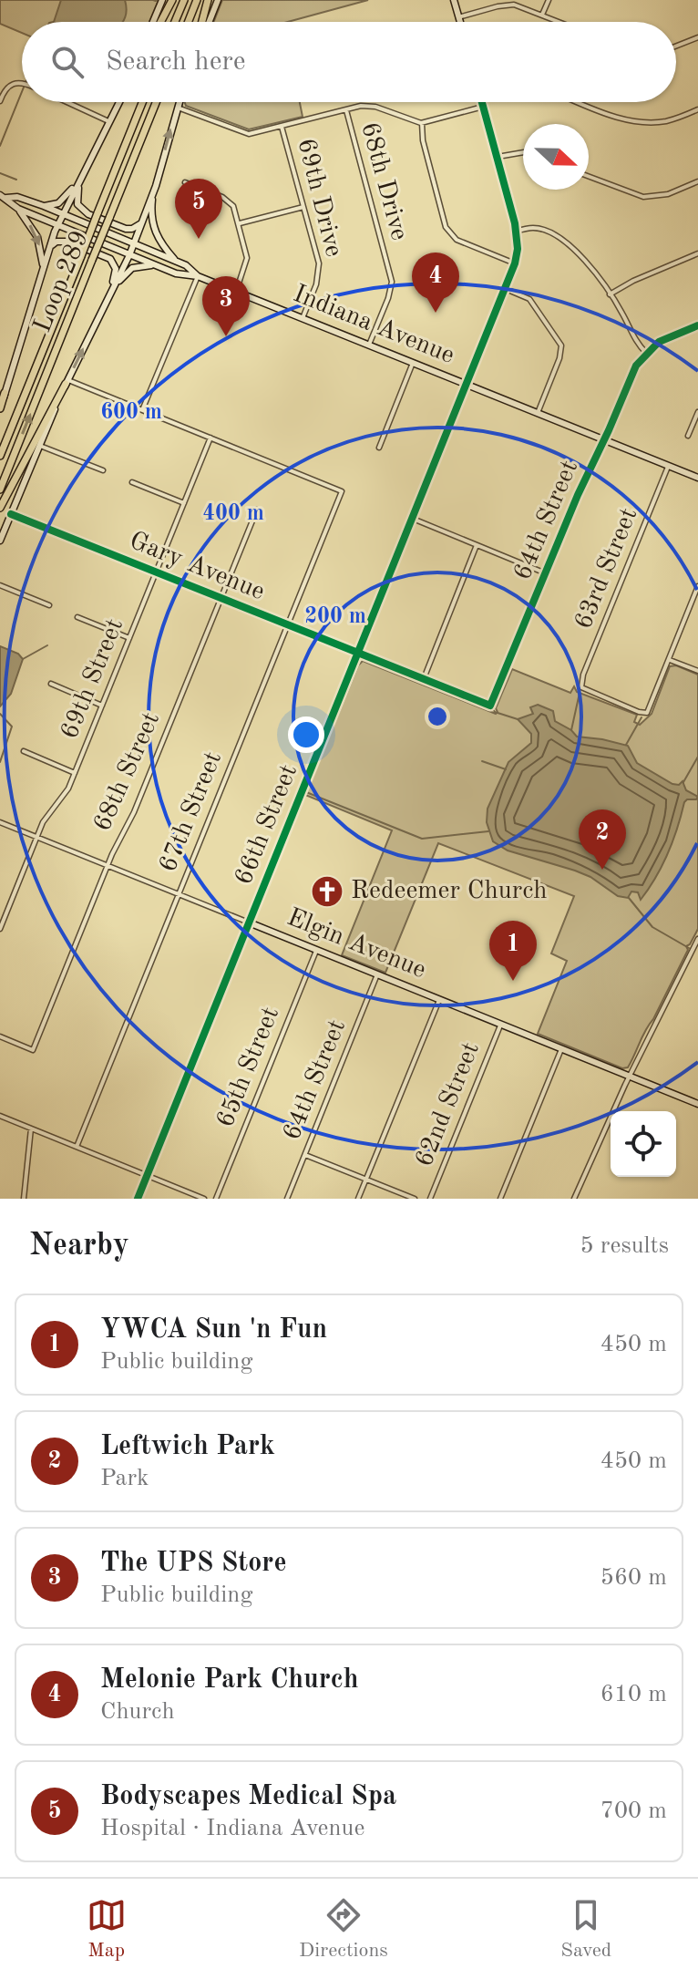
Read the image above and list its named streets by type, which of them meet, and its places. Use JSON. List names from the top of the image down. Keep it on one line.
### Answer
{"streets":{"highway":["Loop 289"],"main road":["Indiana Avenue","66th Street","Elgin Avenue"],"street":["68th Drive","69th Drive","64th Street","Gary Avenue","63rd Street","69th Street","68th Street","67th Street","65th Street","62nd Street"]},"crossings":[["68th Drive","Indiana Avenue"],["69th Drive","Indiana Avenue"],["Indiana Avenue","64th Street"],["Indiana Avenue","63rd Street"],["Indiana Avenue","66th Street"],["64th Street","Gary Avenue"],["64th Street","Elgin Avenue"],["Gary Avenue","69th Street"],["Gary Avenue","68th Street"],["Gary Avenue","67th Street"],["Gary Avenue","66th Street"],["69th Street","67th Street"],["69th Street","Elgin Avenue"],["68th Street","Elgin Avenue"],["67th Street","Elgin Avenue"],["66th Street","Elgin Avenue"],["Elgin Avenue","65th Street"],["Elgin Avenue","62nd Street"]],"places":{"church":["Redeemer Church"]},"north":"right","page":{"search":"Search here","pins":["5","4","3","2","1"],"heading":["Nearby","5 results"],"list":[{"mark":"1","name":"YWCA Sun 'n Fun","note":"Public building","value":"450 m"},{"mark":"2","name":"Leftwich Park","note":"Park","value":"450 m"},{"mark":"3","name":"The UPS Store","note":"Public building","value":"560 m"},{"mark":"4","name":"Melonie Park Church","note":"Church","value":"610 m"},{"mark":"5","name":"Bodyscapes Medical Spa","note":"Hospital · Indiana Avenue","value":"700 m"}],"nav":["Map","Directions","Saved"]},"rings":["600 m","400 m","200 m"]}
